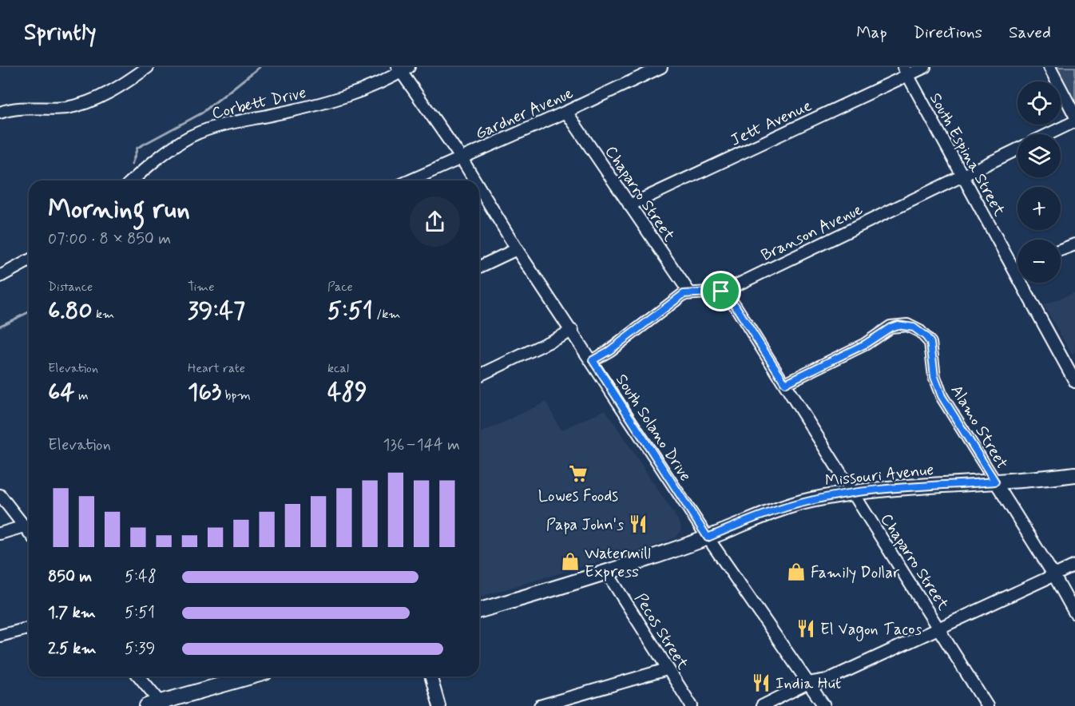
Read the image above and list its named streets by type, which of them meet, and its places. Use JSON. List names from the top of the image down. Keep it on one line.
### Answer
{"streets":{"main road":["Missouri Avenue"],"street":["Corbett Drive","Gardner Avenue","Jett Avenue","South Espina Street","Chaparro Street","Branson Avenue","Alamo Street","South Solano Drive","Pecos Street"]},"crossings":[["Corbett Drive","South Solano Drive"],["Gardner Avenue","Chaparro Street"],["Gardner Avenue","South Solano Drive"],["Jett Avenue","South Espina Street"],["Jett Avenue","Chaparro Street"],["South Espina Street","Branson Avenue"],["Chaparro Street","Branson Avenue"],["Chaparro Street","Alamo Street"],["Chaparro Street","Missouri Avenue"],["Branson Avenue","South Solano Drive"],["Alamo Street","Missouri Avenue"],["South Solano Drive","Missouri Avenue"],["Missouri Avenue","Pecos Street"]],"places":{"supermarket":["Lowes Foods"],"restaurant":["Papa John's","El Vagon Tacos","India Hut"],"shop":["Watermill Express","Family Dollar"]},"page":{"header":"Sprintly","nav":["Map","Directions","Saved"],"map_buttons":["+","−"],"heading":["Morning run","07:00 · 8 × 850 m"],"stats":[["Distance","6.80 km"],["Time","39:47"],["Pace","5:51 /km"],["Elevation","64 m"],["Heart rate","163 bpm"],["kcal","489"]],"chart":["Elevation","136–144 m"],"list":[{"name":"850 m","note":"5:48"},{"name":"1.7 km","note":"5:51"},{"name":"2.5 km","note":"5:39"}]}}
